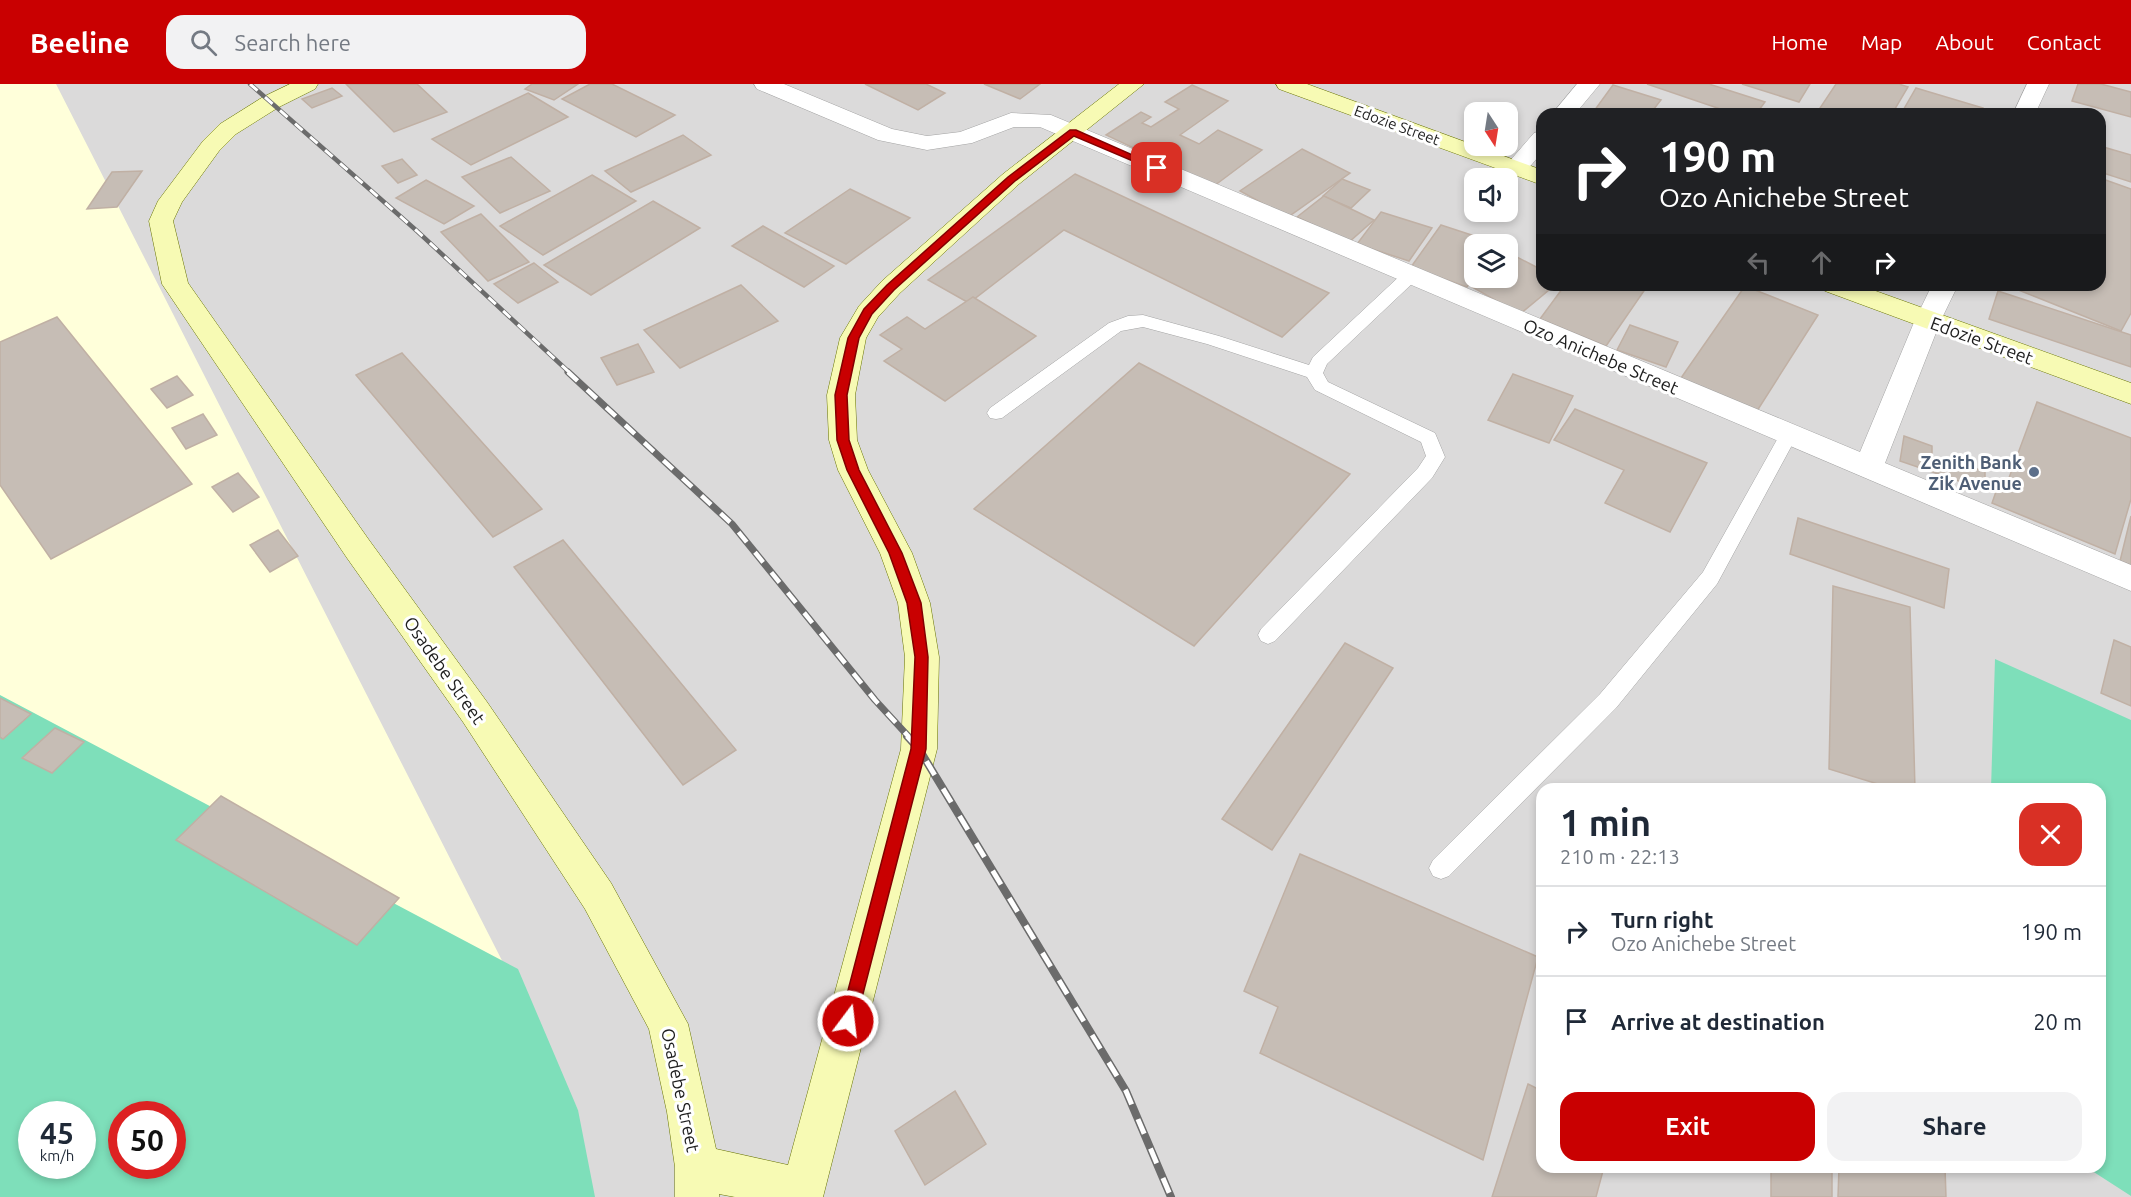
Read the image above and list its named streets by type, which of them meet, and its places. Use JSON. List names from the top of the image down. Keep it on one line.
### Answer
{"streets":{"main road":["Edozie Street","Osadebe Street"],"street":["Ozo Anichebe Street"]},"places":["Zenith Bank Zik Avenue"],"north":"bottom","page":{"header":"Beeline","search":"Search here","nav":["Home","Map","About","Contact"],"turn":["190 m","Ozo Anichebe Street"],"heading":["1 min","210 m · 22:13"],"list":[{"name":"Turn right","note":"Ozo Anichebe Street","value":"190 m"},{"name":"Arrive at destination","value":"20 m"}],"buttons":["Exit","Share"],"speed":"45 km/h","limit":"50"}}
